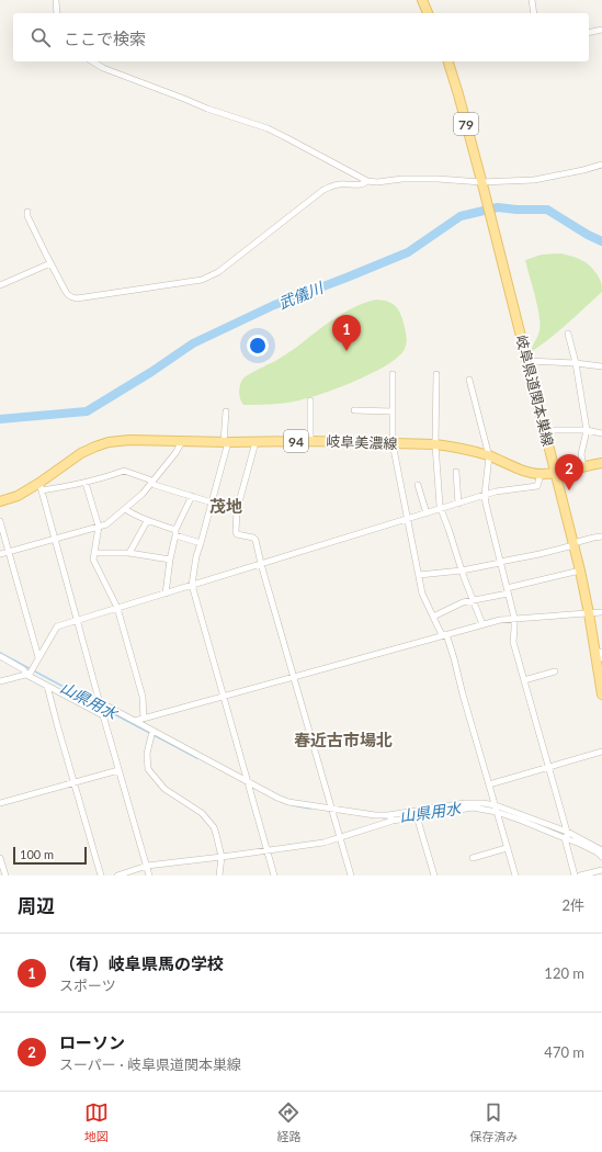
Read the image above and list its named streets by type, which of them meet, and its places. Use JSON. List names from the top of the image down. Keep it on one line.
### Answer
{"streets":{"main road":["79","岐阜県道関本巣線","94","岐阜美濃線"]},"crossings":[["79","岐阜県道関本巣線"],["岐阜県道関本巣線","岐阜美濃線"]],"districts":["茂地","春近古市場北"],"water":["武儀川","山県用水"],"scale_bar":"100 m","page":{"search":"ここで検索","pins":["1","2"],"scale":"100 m","heading":["周辺","2件"],"list":[{"mark":"1","name":"（有）岐阜県馬の学校","note":"スポーツ","value":"120 m"},{"mark":"2","name":"ローソン","note":"スーパー · 岐阜県道関本巣線","value":"470 m"}],"nav":["地図","経路","保存済み"]}}
